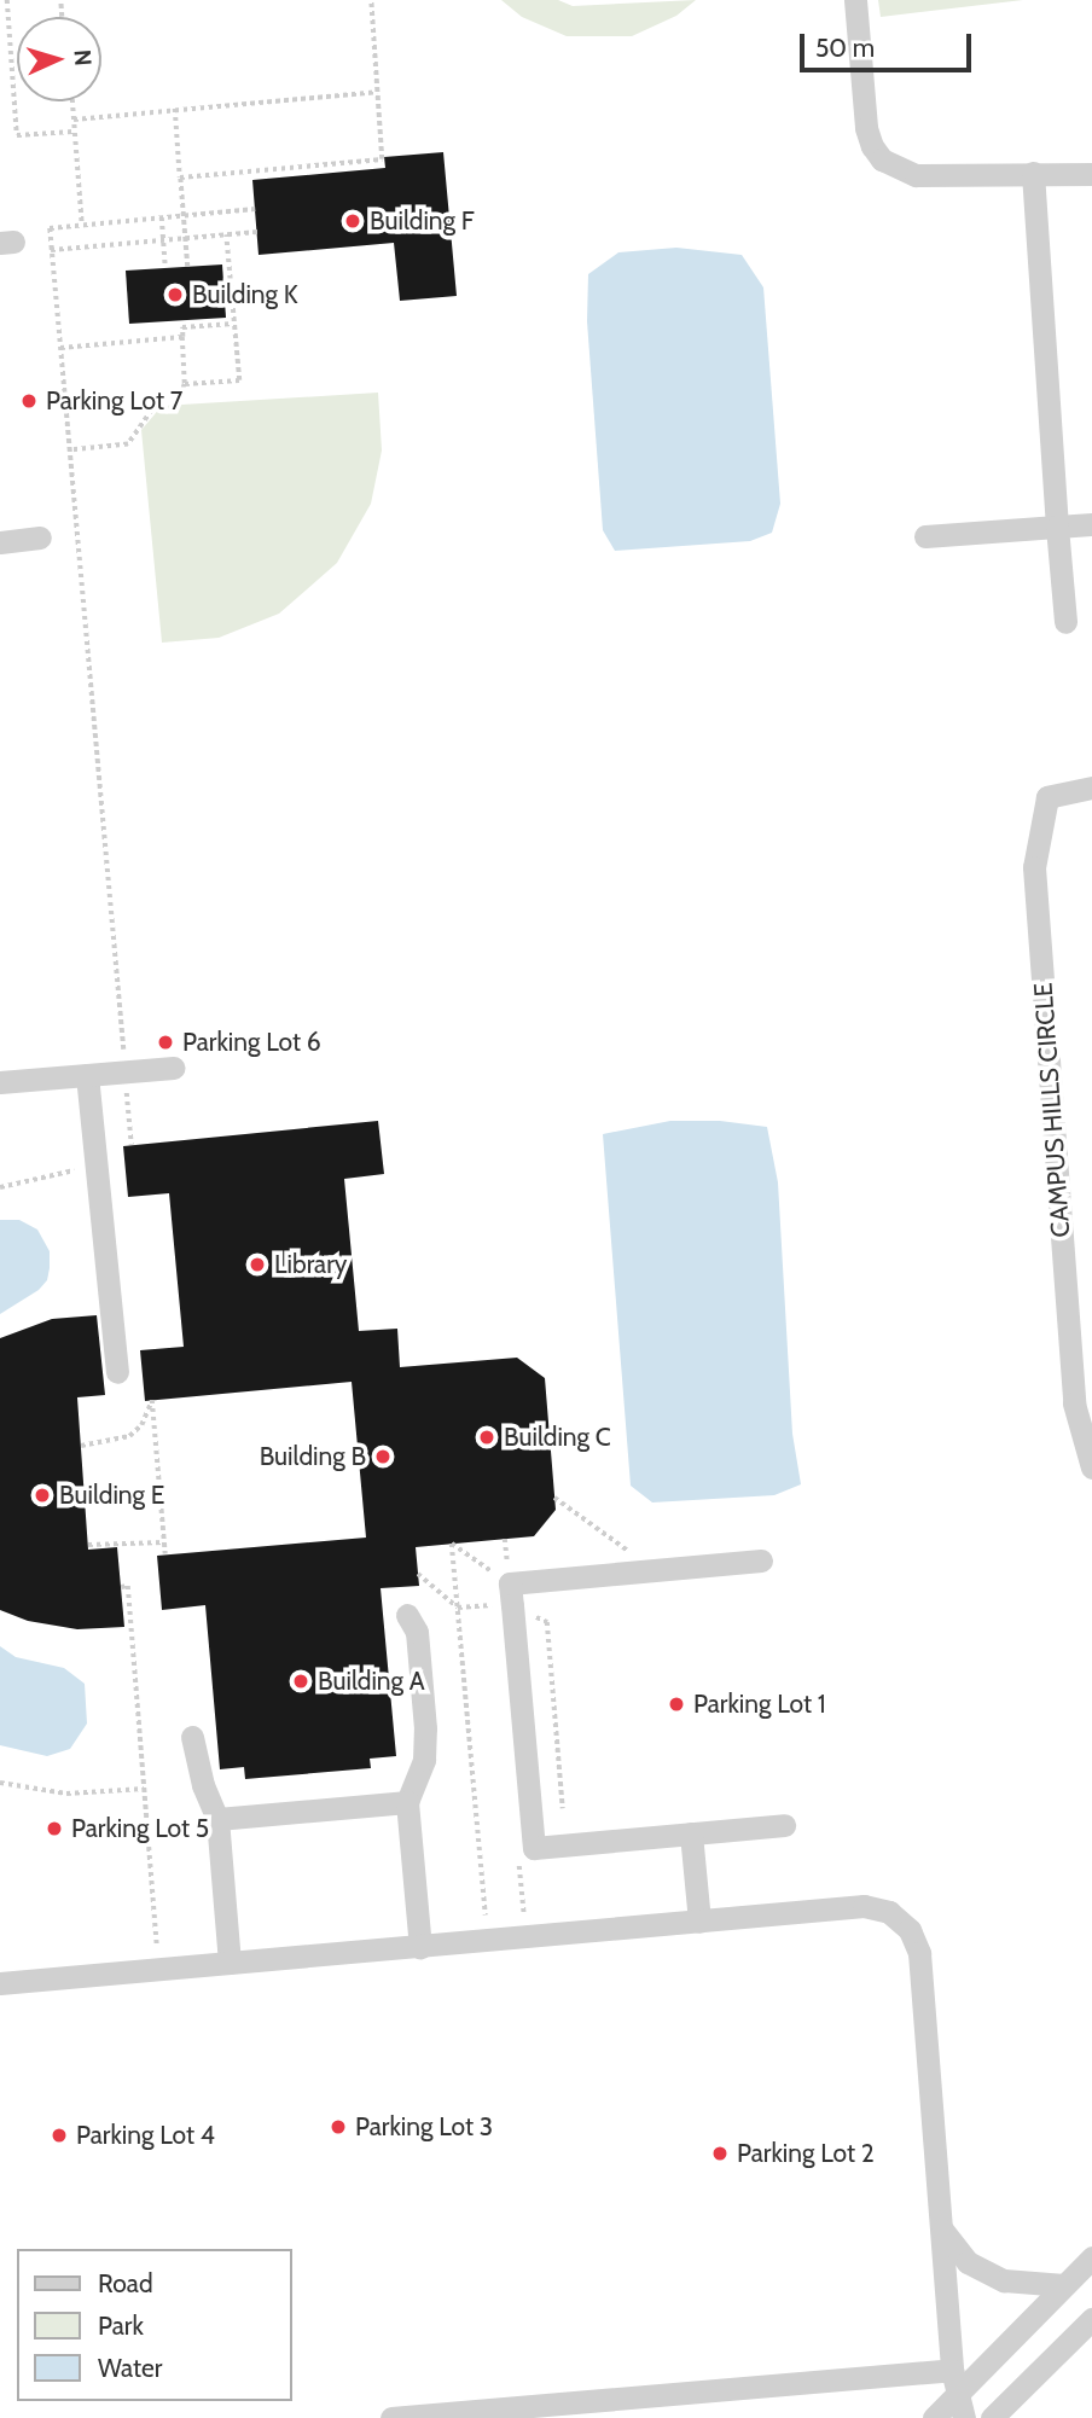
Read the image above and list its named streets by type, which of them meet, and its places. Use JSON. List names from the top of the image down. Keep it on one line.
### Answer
{"streets":{"street":["CAMPUS HILLS CIRCLE"]},"places":["Building F","Building K","Parking Lot 7","Parking Lot 6","Library","Building C","Building B","Building E","Building A","Parking Lot 1","Parking Lot 5","Parking Lot 3","Parking Lot 4","Parking Lot 2"],"legend":["Road","Park","Water"],"scale_bar":"50 m","north":"right"}
